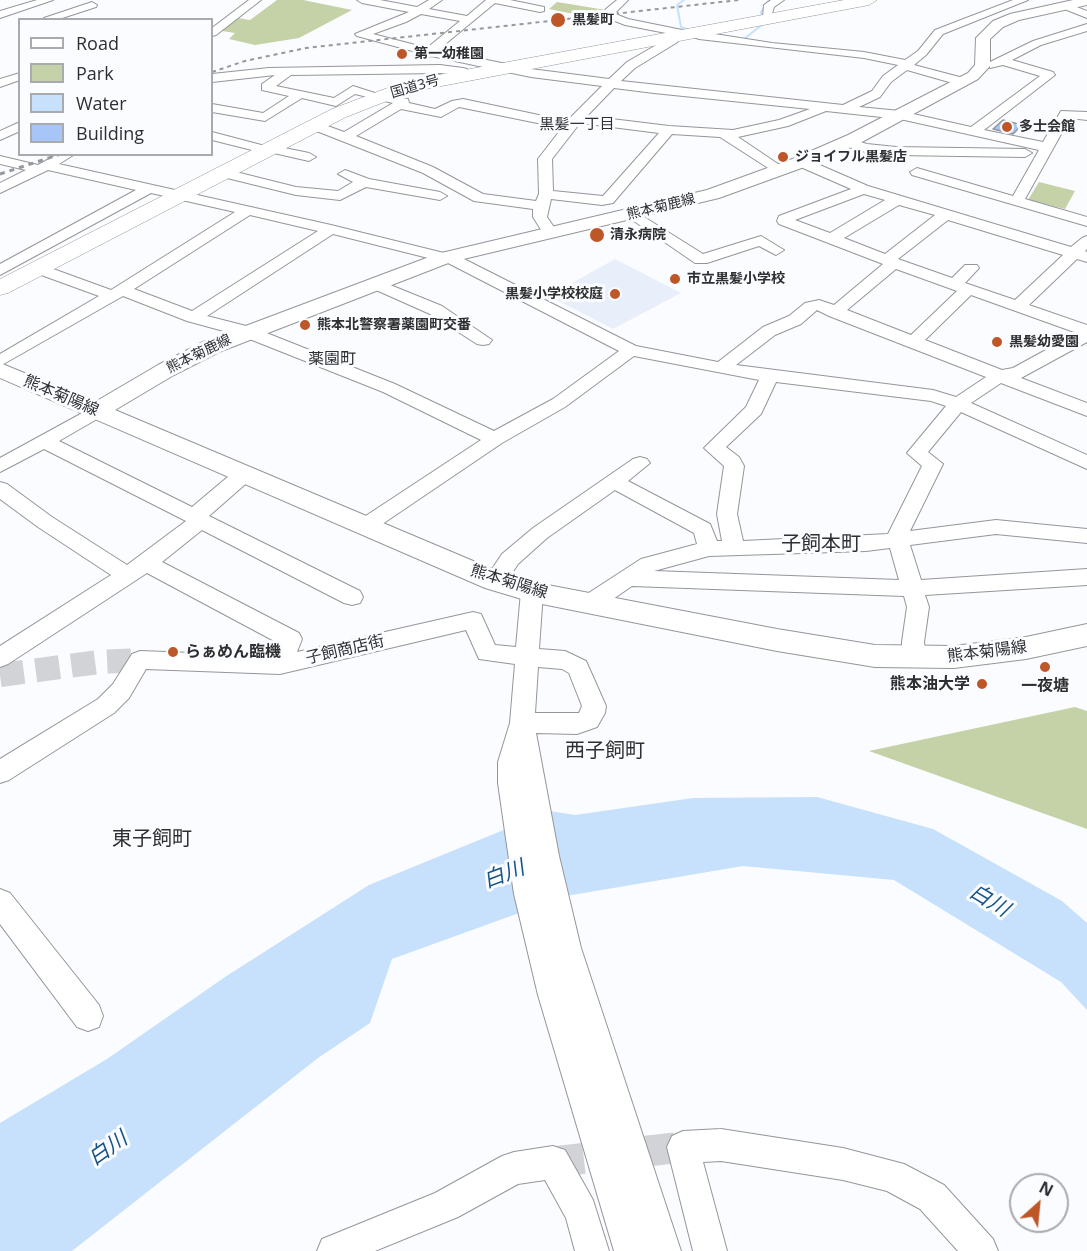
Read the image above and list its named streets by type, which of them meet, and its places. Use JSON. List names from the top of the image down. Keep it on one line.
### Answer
{"streets":{"highway":["国道3号"],"main road":["熊本菊鹿線","熊本菊陽線"],"street":["子飼商店街"]},"crossings":[["熊本菊鹿線","熊本菊陽線"]],"districts":["黒髪一丁目","薬園町","子飼本町","西子飼町","東子飼町"],"water":["白川"],"places":["黒髪町","第一幼稚園","多士会館","ジョイフル黒髪店","清永病院","市立黒髪小学校","黒髪小学校校庭","熊本北警察署薬園町交番","黒髪幼愛園","らぁめん臨機","一夜塘","熊本油大学"],"legend":["Road","Park","Water","Building"],"north":"top right"}
